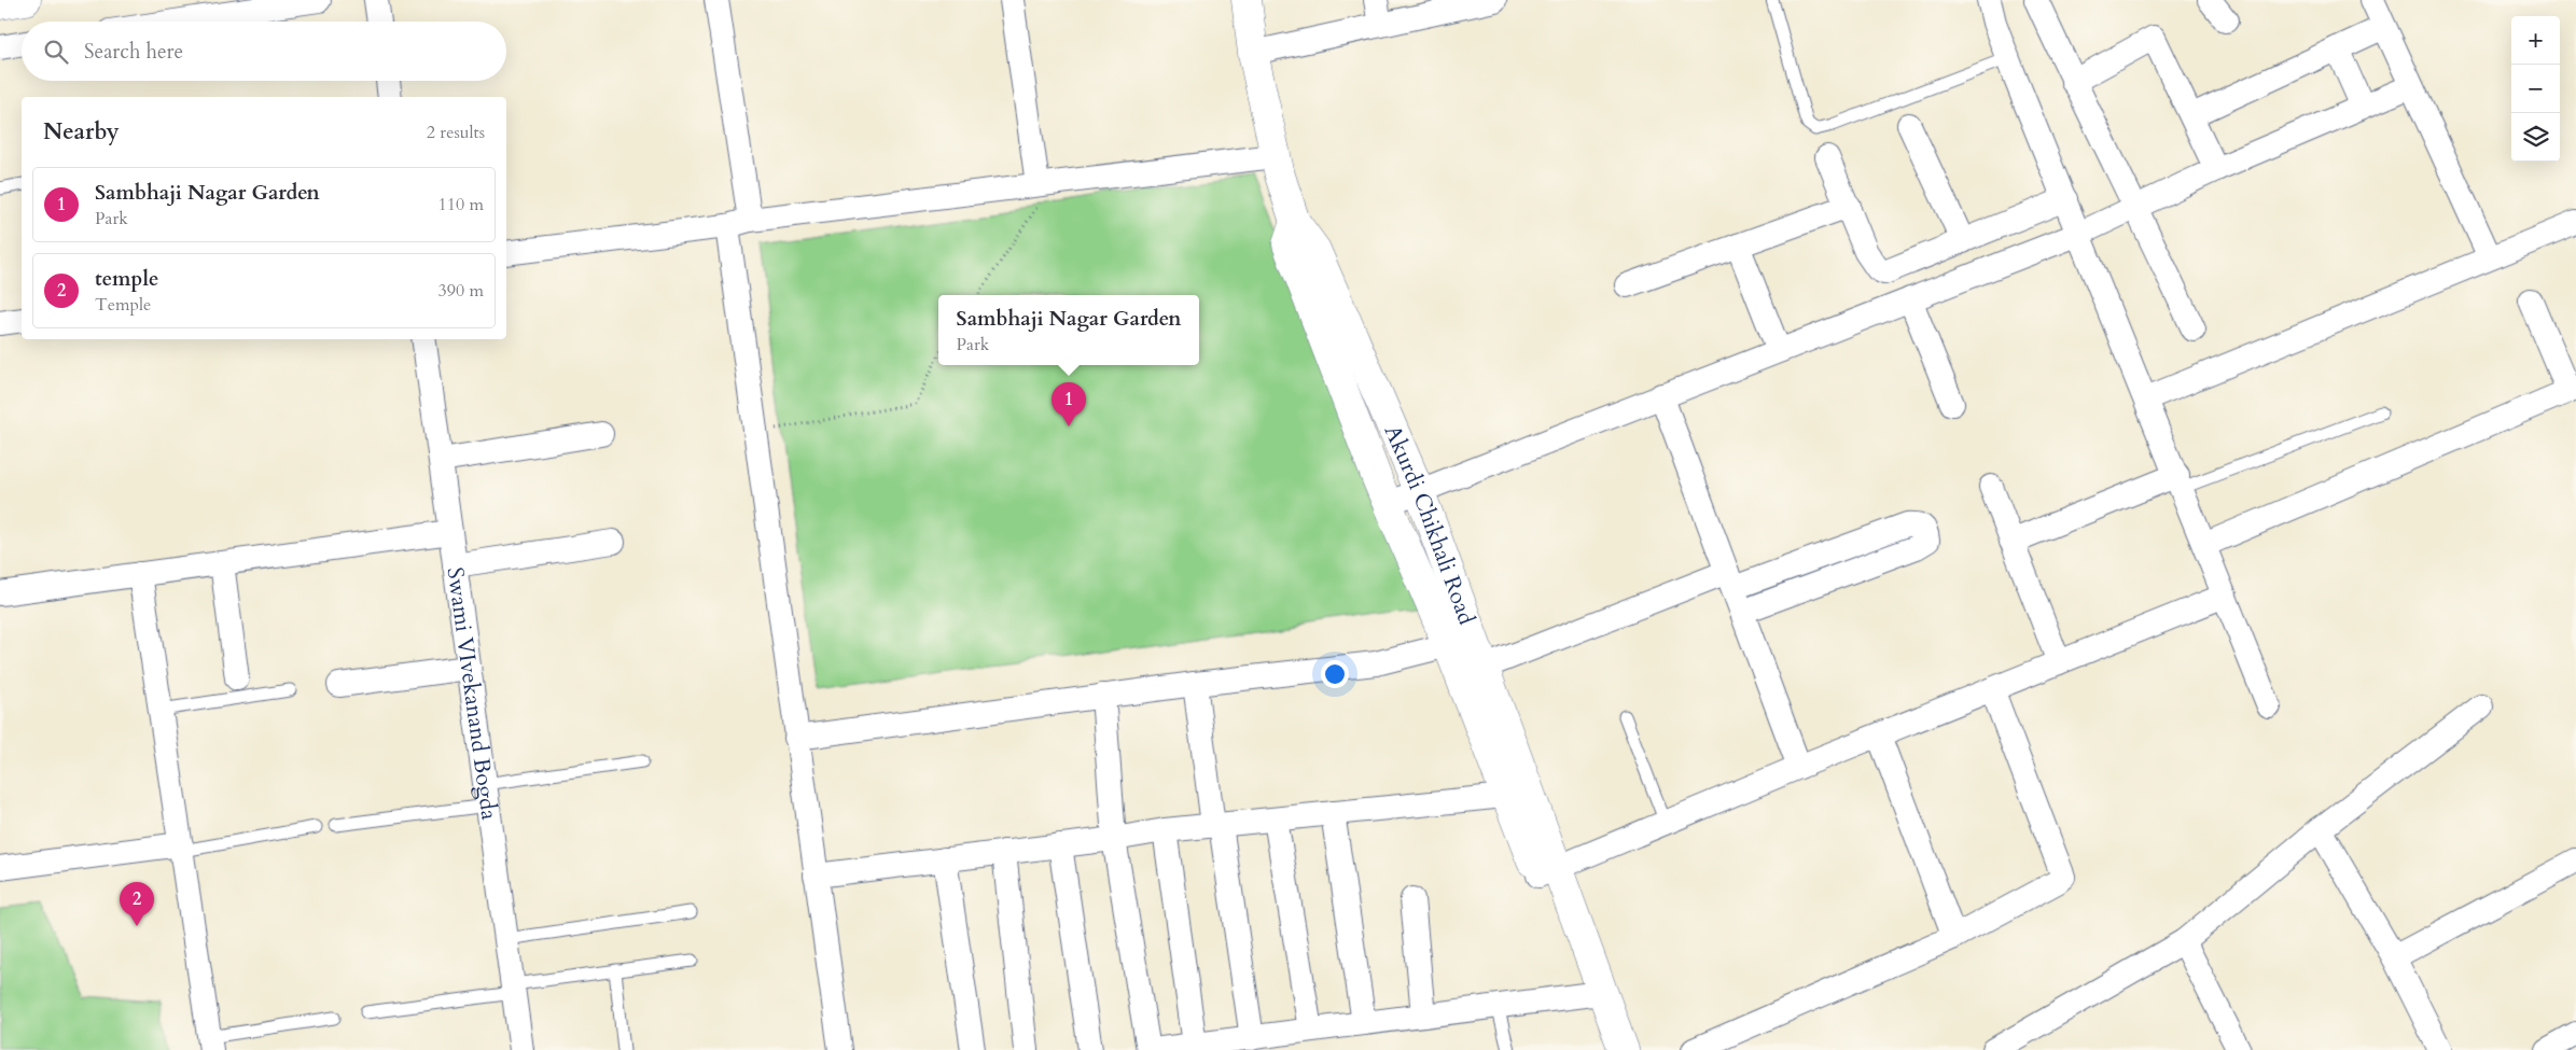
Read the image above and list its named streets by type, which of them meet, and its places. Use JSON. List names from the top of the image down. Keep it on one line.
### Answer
{"streets":{"main road":["Akurdi Chikhali Road"],"street":["Swami VIvekanand Bogda"]},"page":{"map_buttons":["+","−"],"search":"Search here","heading":["Nearby","2 results"],"list":[{"mark":"1","name":"Sambhaji Nagar Garden","note":"Park","value":"110 m"},{"mark":"2","name":"temple","note":"Temple","value":"390 m"}],"popup":["Sambhaji Nagar Garden","Park"],"pins":["1","2"]}}
